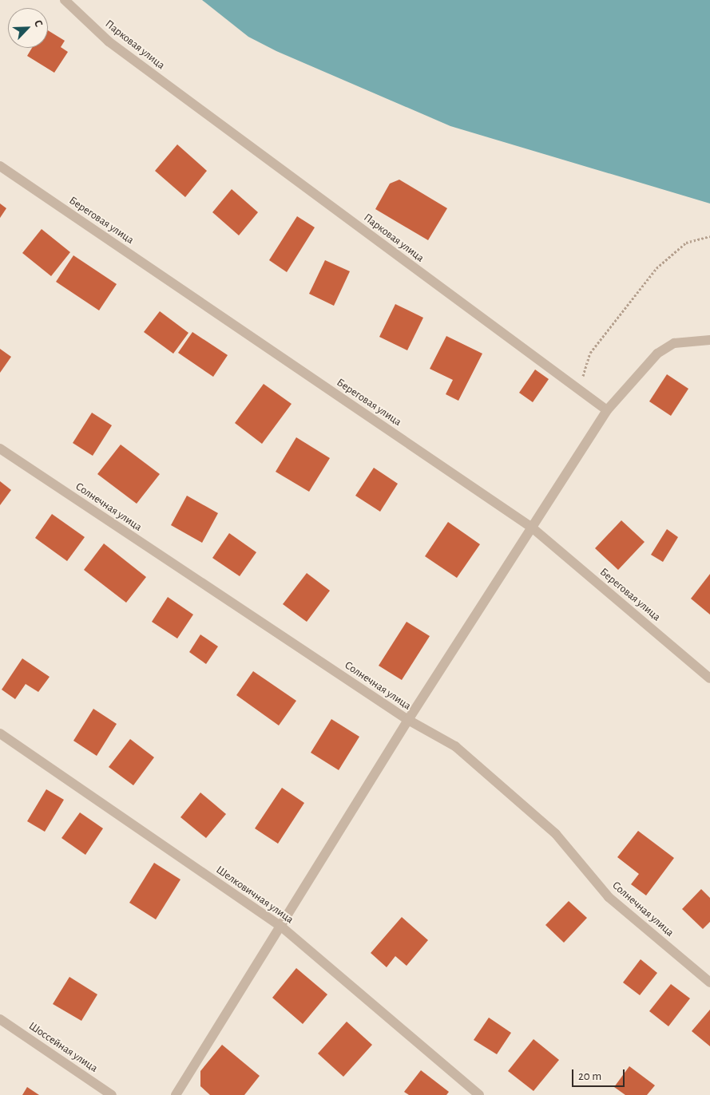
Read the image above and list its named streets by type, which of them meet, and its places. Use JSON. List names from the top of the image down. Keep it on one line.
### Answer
{"streets":{"street":["Парковая улица","Береговая улица","Солнечная улица","Шелковичная улица","Шоссейная улица"]},"scale_bar":"20 m","north":"top right"}
